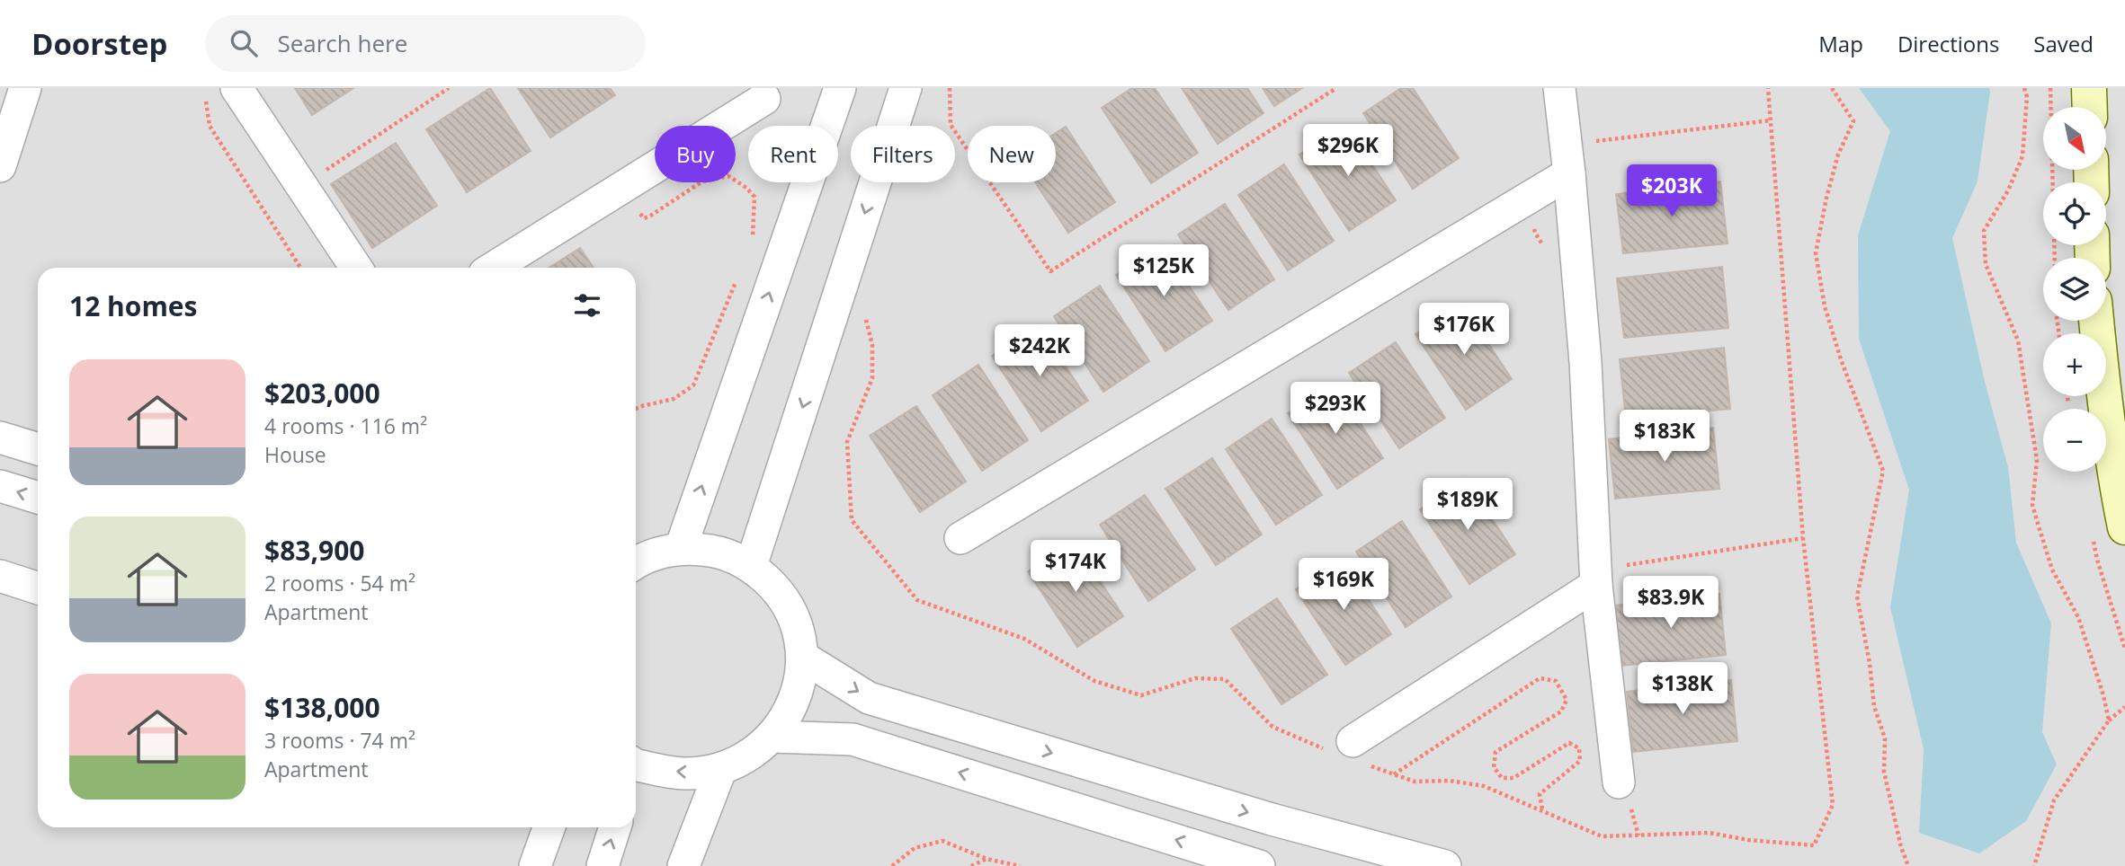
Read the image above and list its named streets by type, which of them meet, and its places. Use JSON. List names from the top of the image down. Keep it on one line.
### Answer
{"north":"bottom right","page":{"header":"Doorstep","search":"Search here","nav":["Map","Directions","Saved"],"map_buttons":["+","−"],"price":["$296K","$203K","$125K","$176K","$242K","$293K","$183K","$189K","$174K","$169K","$83.9K","$138K"],"chip":["Buy","Rent","Filters","New"],"heading":"12 homes","list":[{"name":"$203,000","note":"4 rooms · 116 m² · House"},{"name":"$83,900","note":"2 rooms · 54 m² · Apartment"},{"name":"$138,000","note":"3 rooms · 74 m² · Apartment"}]}}
